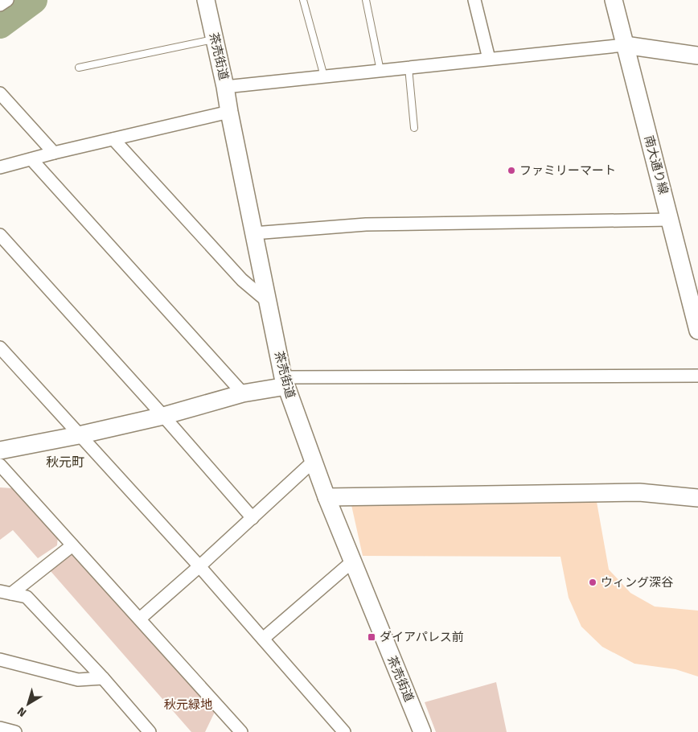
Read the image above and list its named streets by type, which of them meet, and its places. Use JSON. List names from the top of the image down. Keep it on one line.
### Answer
{"streets":{"street":["茶売街道","南大通り線"]},"districts":["秋元町"],"parks":["秋元緑地"],"places":{"other":["ファミリーマート","ウィング深谷"],"transit":["ダイアパレス前"]},"north":"bottom left"}
